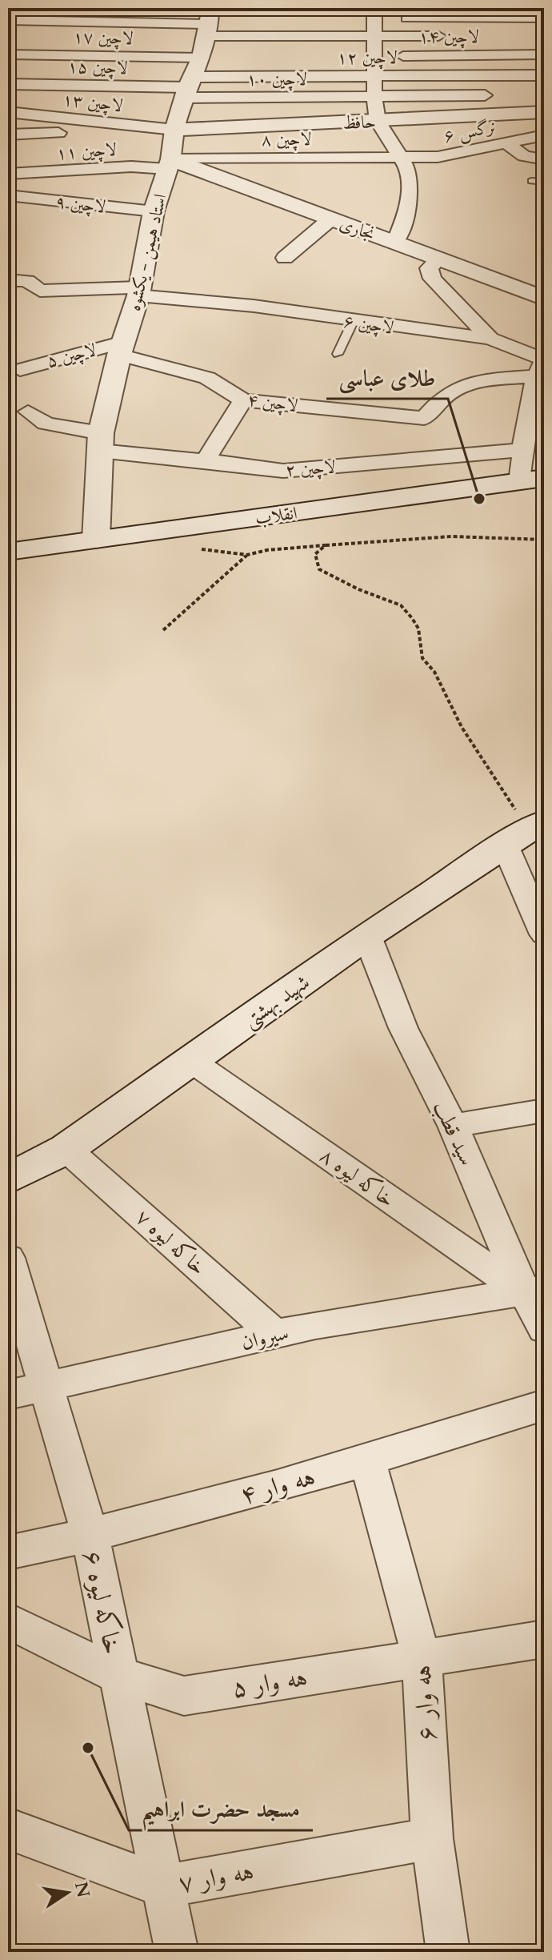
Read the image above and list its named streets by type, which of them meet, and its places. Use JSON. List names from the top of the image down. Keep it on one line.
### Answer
{"streets":{"street":["لاچین ۱۴","لاچین ۱۷","لاچین ۱۲","لاچین ۱۵","لاچین ۱۰","لاچین ۱۳","حافظ","نرگس ۶","لاچین ۸","لاچین ۱۱","لاچین ۹","نجاری","استاد هیمن - یکشوه","لاچین ۶","لاچین ۵","لاچین ۴","لاچین ۲","انقلاب","شهید بهشتی","سید قطب","خاکه لیوه ۸","خاکه لیوه ۷","سیروان","هه وار ۴","خاکه لیوه ۶","هه وار ۵","هه وار ۶","هه وار ۷"]},"crossings":[["لاچین ۱۷","لاچین ۱۲"],["لاچین ۱۷","لاچین ۱۵"],["لاچین ۱۷","لاچین ۱۰"],["لاچین ۱۷","استاد هیمن - یکشوه"],["لاچین ۱۲","لاچین ۱۵"],["لاچین ۱۲","لاچین ۱۰"],["لاچین ۱۲","استاد هیمن - یکشوه"],["لاچین ۱۵","لاچین ۱۰"],["لاچین ۱۵","استاد هیمن - یکشوه"],["لاچین ۱۰","استاد هیمن - یکشوه"],["لاچین ۱۳","حافظ"],["لاچین ۱۳","استاد هیمن - یکشوه"],["حافظ","استاد هیمن - یکشوه"],["نرگس ۶","لاچین ۸"],["لاچین ۸","لاچین ۱۱"],["لاچین ۸","نجاری"],["لاچین ۸","استاد هیمن - یکشوه"],["لاچین ۱۱","نجاری"],["لاچین ۱۱","استاد هیمن - یکشوه"],["لاچین ۹","استاد هیمن - یکشوه"],["نجاری","استاد هیمن - یکشوه"],["استاد هیمن - یکشوه","لاچین ۶"],["استاد هیمن - یکشوه","لاچین ۵"],["استاد هیمن - یکشوه","لاچین ۴"],["استاد هیمن - یکشوه","لاچین ۲"],["استاد هیمن - یکشوه","انقلاب"],["لاچین ۵","لاچین ۴"],["لاچین ۵","لاچین ۲"],["شهید بهشتی","سید قطب"],["شهید بهشتی","خاکه لیوه ۸"],["شهید بهشتی","خاکه لیوه ۷"],["سید قطب","خاکه لیوه ۸"],["سید قطب","سیروان"],["خاکه لیوه ۸","سیروان"],["خاکه لیوه ۷","سیروان"],["سیروان","خاکه لیوه ۶"],["هه وار ۴","خاکه لیوه ۶"],["هه وار ۴","هه وار ۶"],["خاکه لیوه ۶","هه وار ۵"],["خاکه لیوه ۶","هه وار ۷"],["هه وار ۵","هه وار ۶"],["هه وار ۶","هه وار ۷"]],"places":["طلای عباسی","مسجد حضرت ابراهیم"],"north":"right"}
